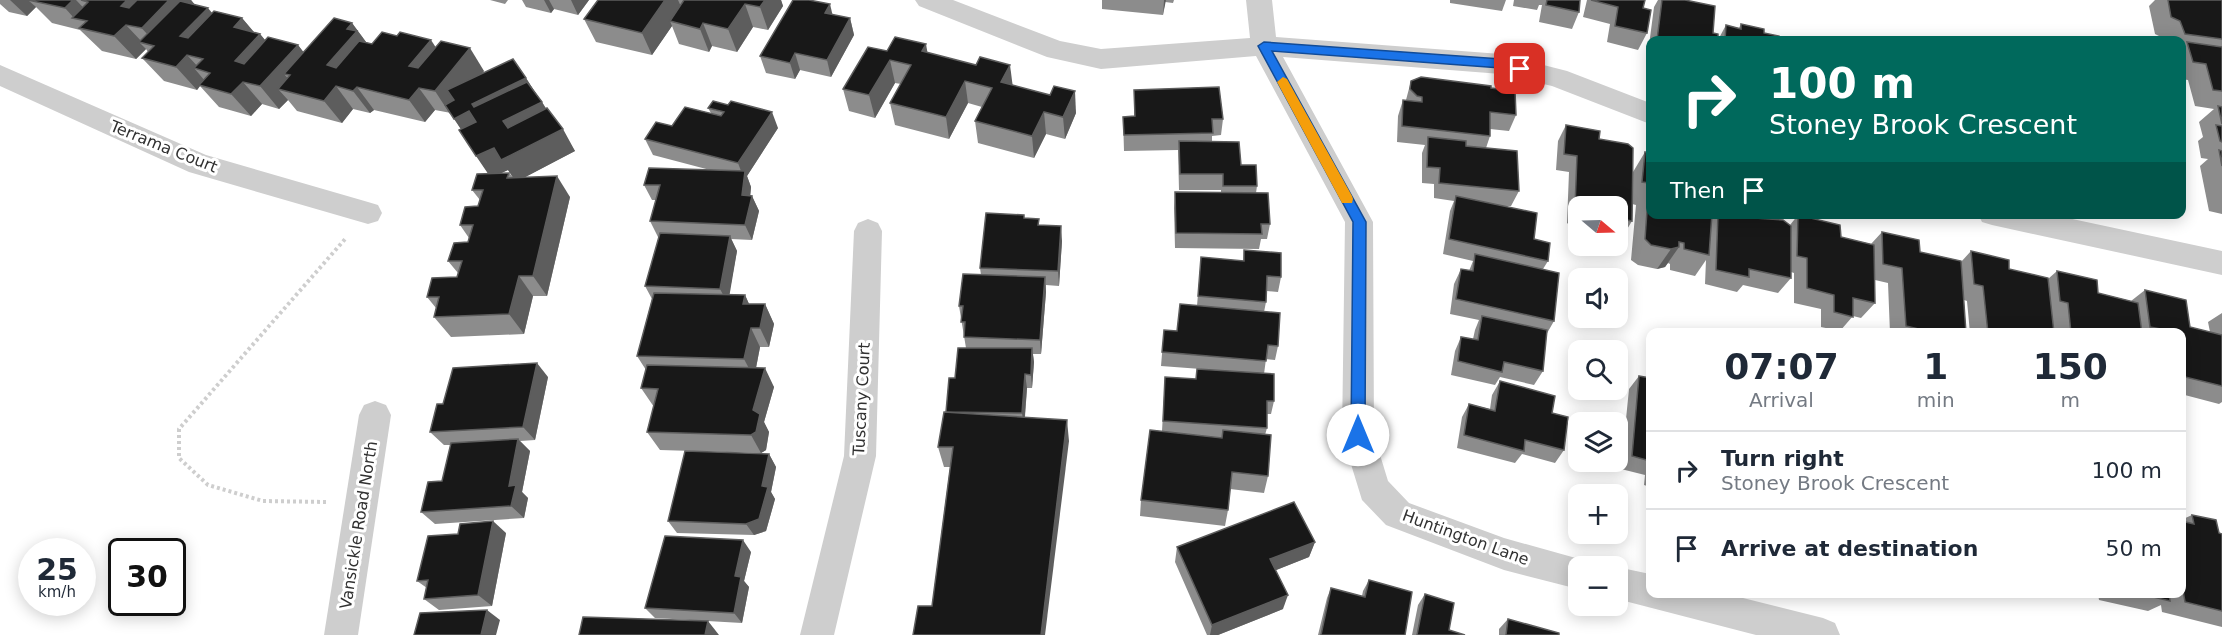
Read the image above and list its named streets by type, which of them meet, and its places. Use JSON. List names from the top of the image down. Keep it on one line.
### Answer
{"streets":{"street":["Terrama Court","Tuscany Court","Vansickle Road North","Huntington Lane"]},"north":"right","page":{"turn":["100 m","Stoney Brook Crescent"],"then":"Then","map_buttons":["+","−"],"eta":["07:07","Arrival","1","min","150","m"],"list":[{"name":"Turn right","note":"Stoney Brook Crescent","value":"100 m"},{"name":"Arrive at destination","value":"50 m"}],"speed":"25 km/h","limit":"30"}}
